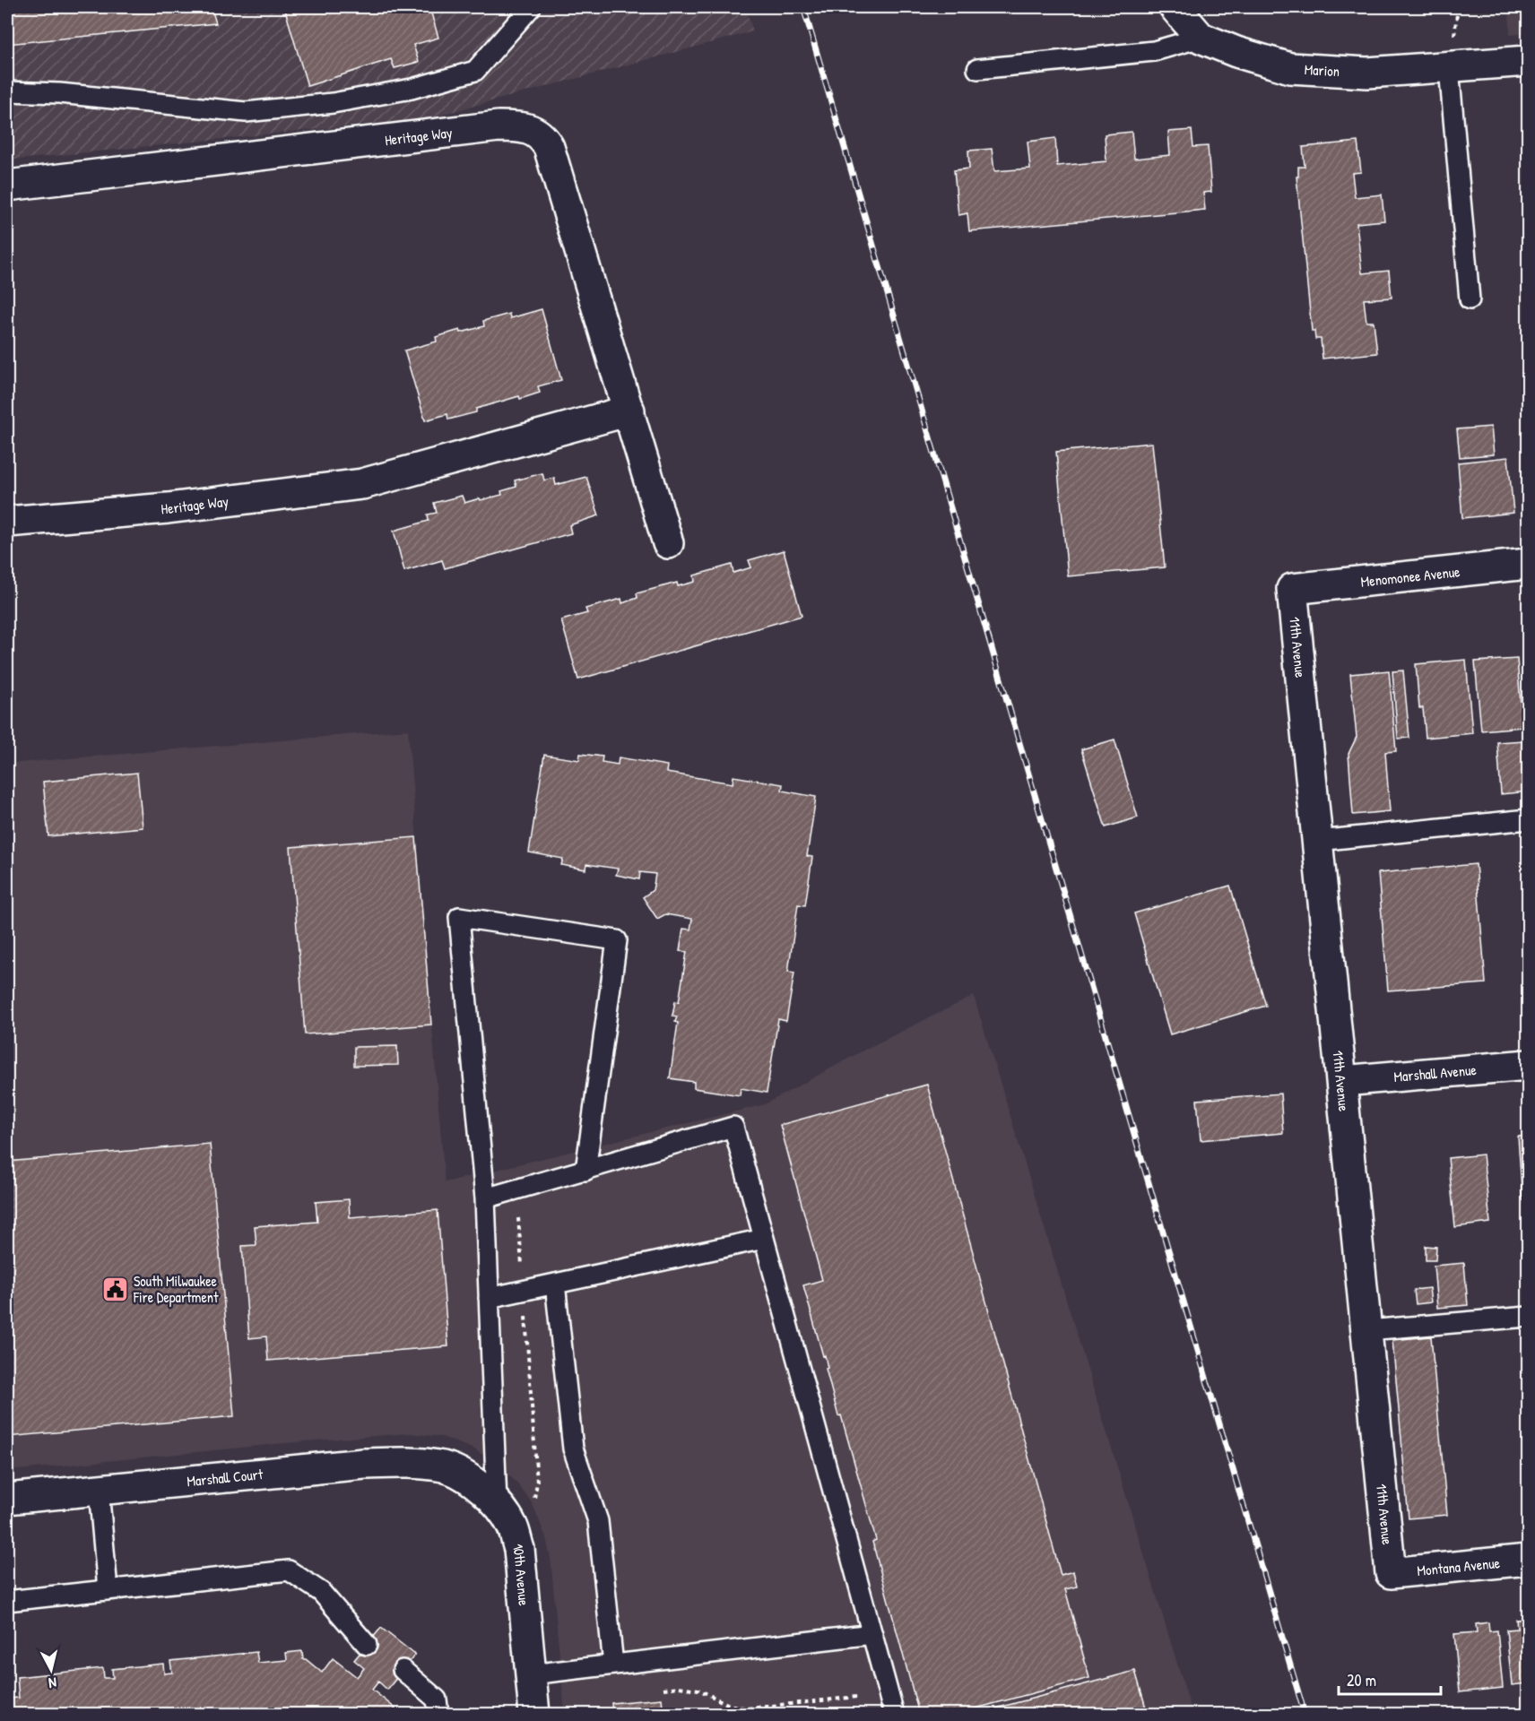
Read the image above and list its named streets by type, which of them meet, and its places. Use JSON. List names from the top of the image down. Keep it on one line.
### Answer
{"streets":{"street":["Marion","Heritage Way","Menomonee Avenue","11th Avenue","Marshall Avenue","Marshall Court","Montana Avenue","10th Avenue"]},"crossings":[["Menomonee Avenue","11th Avenue"],["11th Avenue","Marshall Avenue"],["11th Avenue","Montana Avenue"],["Marshall Court","10th Avenue"]],"places":{"public building":["South Milwaukee Fire Department"]},"scale_bar":"20 m","north":"bottom"}
